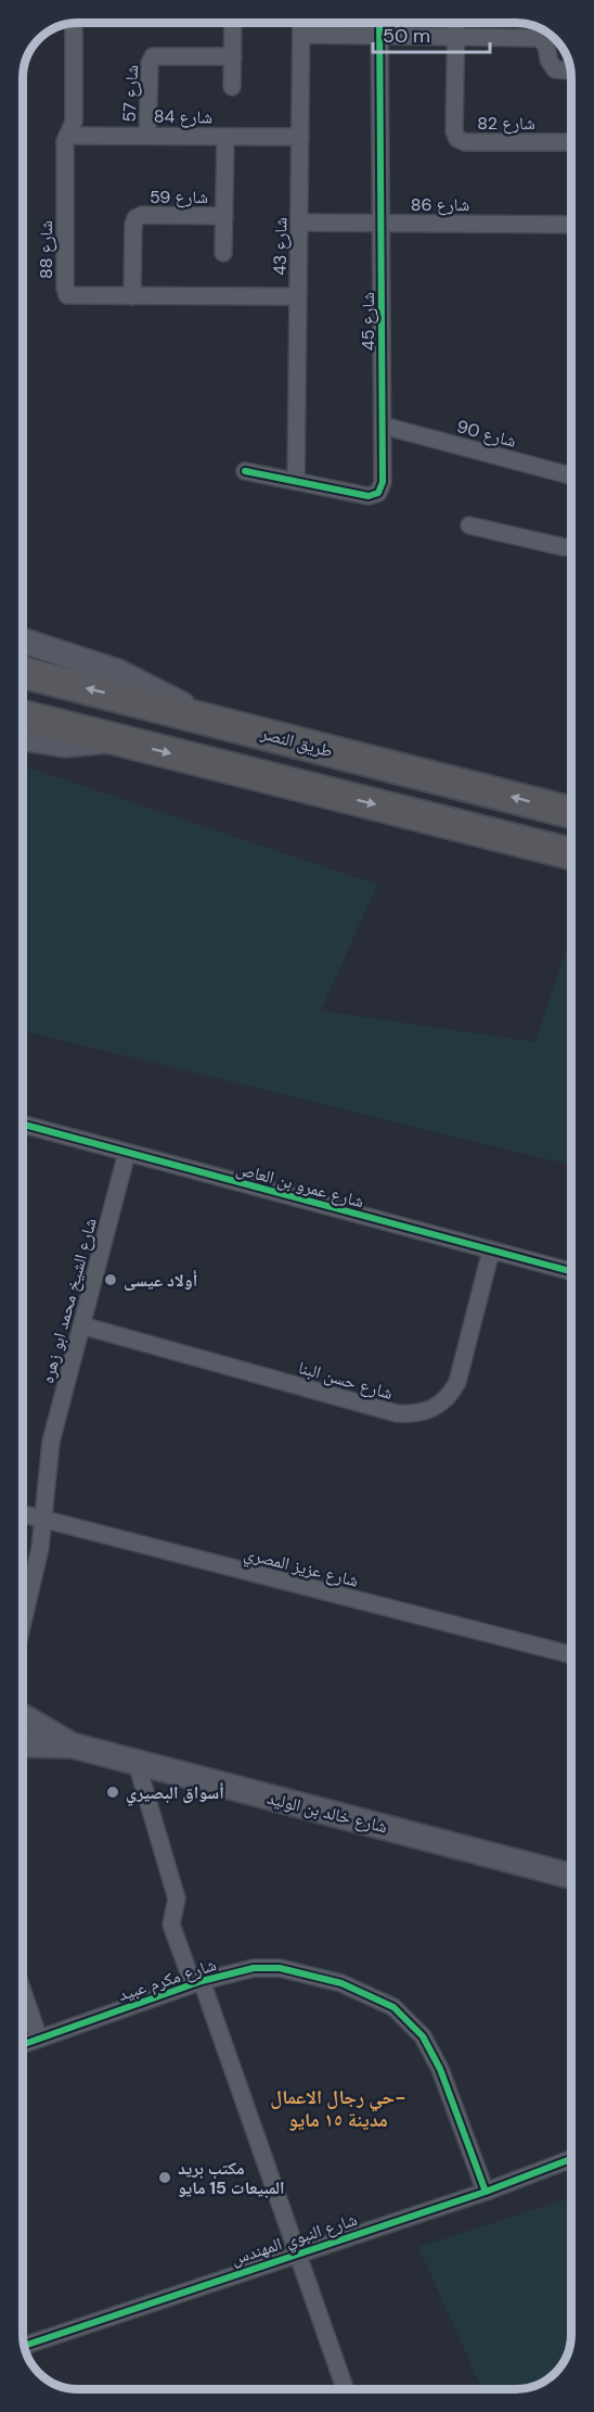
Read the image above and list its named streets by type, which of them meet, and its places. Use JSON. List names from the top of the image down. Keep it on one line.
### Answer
{"streets":{"highway":["طريق النصر"],"street":["شارع 57","شارع 84","شارع 82","شارع 59","شارع 86","شارع 43","شارع 88","شارع 45","شارع 90","شارع عمرو بن العاص","شارع الشيخ محمد ابو زهره","شارع حسن البنا","شارع عزيز المصري","شارع خالد بن الوليد","شارع مكرم عبيد","شارع النبوي المهندس"]},"crossings":[["شارع 57","شارع 84"],["شارع 84","شارع 59"],["شارع 84","شارع 43"],["شارع 84","شارع 88"],["شارع 59","شارع 88"],["شارع 86","شارع 43"],["شارع 86","شارع 45"],["شارع 43","شارع 88"],["شارع 43","شارع 45"],["شارع 45","شارع 90"],["شارع عمرو بن العاص","شارع الشيخ محمد ابو زهره"],["شارع عمرو بن العاص","شارع حسن البنا"],["شارع الشيخ محمد ابو زهره","شارع حسن البنا"],["شارع الشيخ محمد ابو زهره","شارع عزيز المصري"],["شارع مكرم عبيد","شارع النبوي المهندس"]],"districts":["حي رجال الاعمال- مدينة ١٥ مايو"],"places":["أولاد عيسى","أسواق البصيري","مكتب بريد المبيعات 15 مايو"],"scale_bar":"50 m"}
